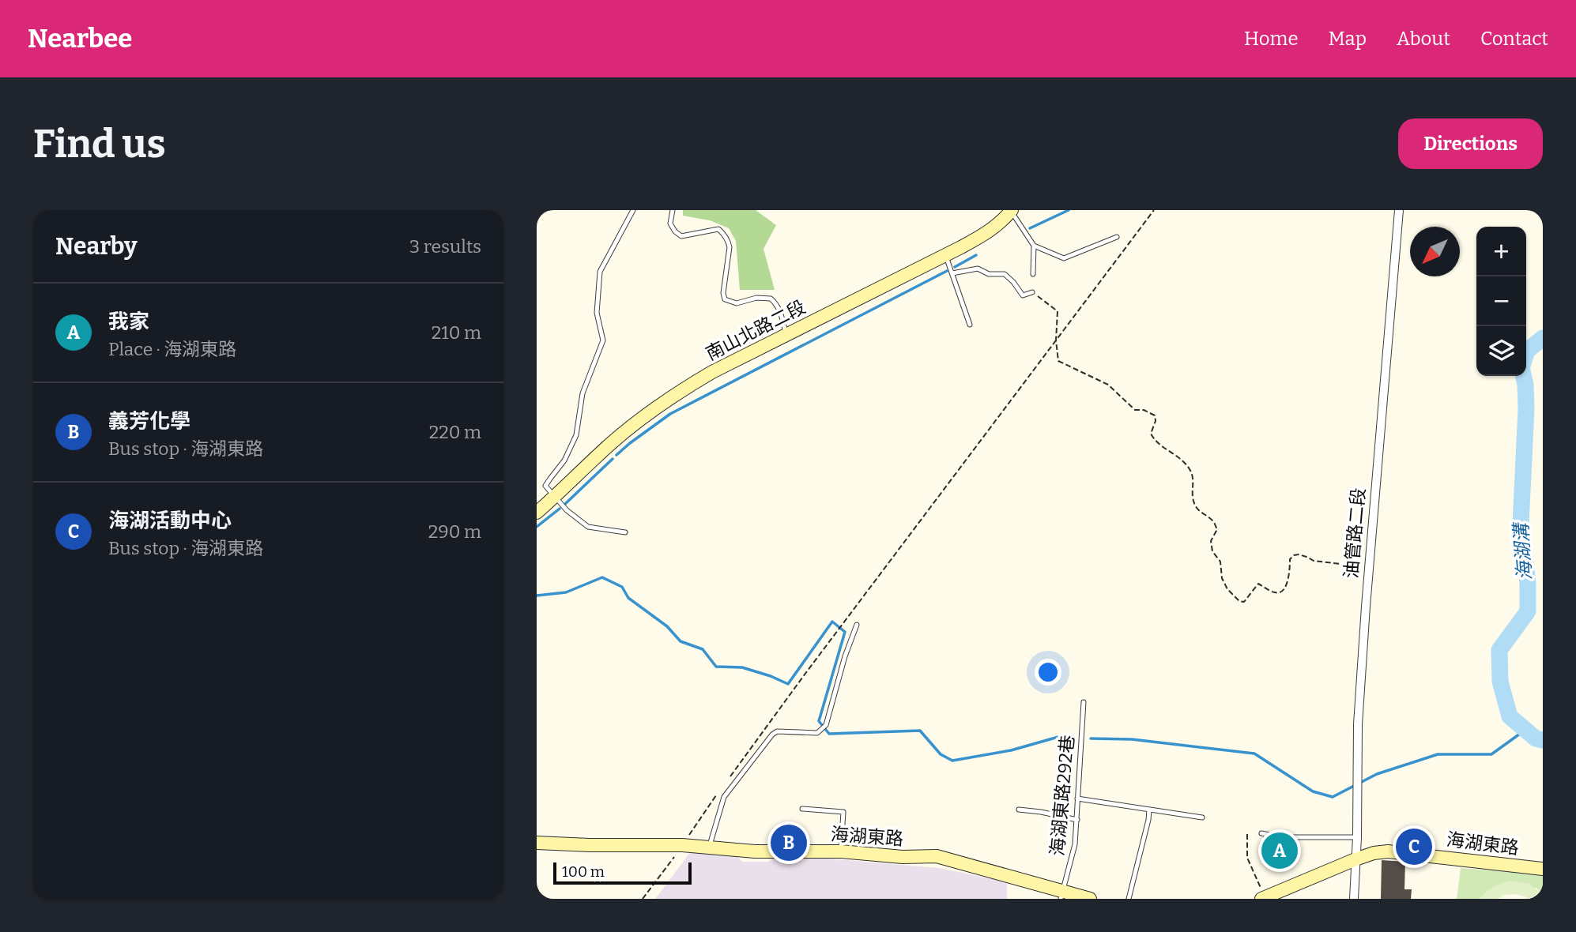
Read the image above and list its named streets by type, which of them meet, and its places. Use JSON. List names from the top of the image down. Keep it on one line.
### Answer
{"streets":{"street":["南山北路二段","油管路二段","海湖東路"],"lane":["海湖東路292巷"]},"crossings":[["油管路二段","海湖東路"],["海湖東路292巷","海湖東路"]],"water":["海湖溝"],"scale_bar":"100 m","north":"bottom left","page":{"header":"Nearbee","nav":["Home","Map","About","Contact"],"buttons":"Directions","title":"Find us","heading":["Nearby","3 results"],"map_buttons":["+","−"],"list":[{"mark":"A","name":"我家","note":"Place · 海湖東路","value":"210 m"},{"mark":"B","name":"義芳化學","note":"Bus stop · 海湖東路","value":"220 m"},{"mark":"C","name":"海湖活動中心","note":"Bus stop · 海湖東路","value":"290 m"}],"pins":["B","C","A"],"scale":"100 m"}}
